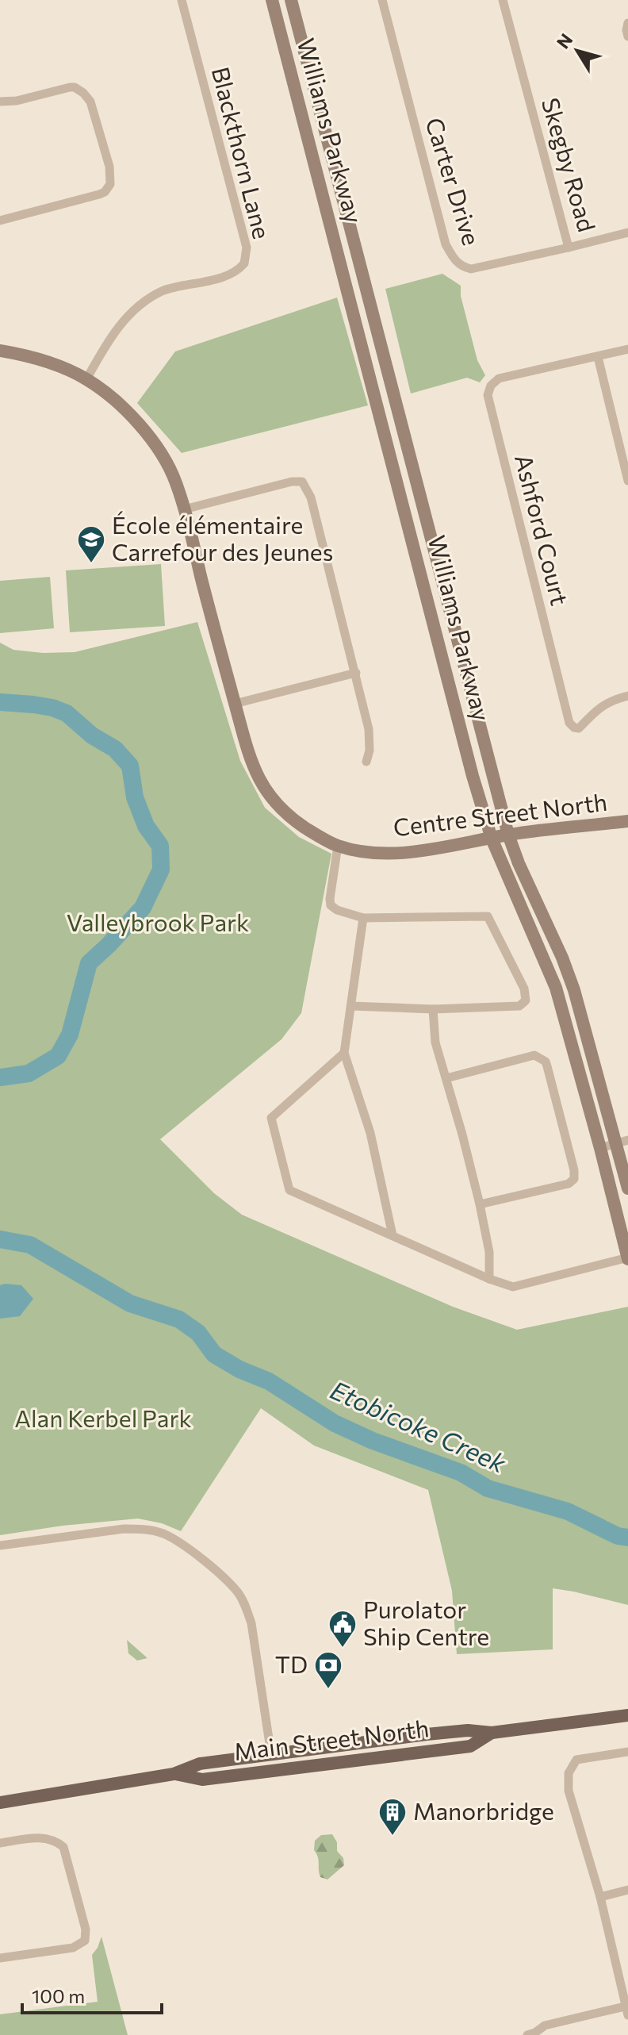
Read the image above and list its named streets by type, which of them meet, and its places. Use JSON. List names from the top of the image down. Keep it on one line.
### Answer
{"streets":{"main road":["Williams Parkway","Centre Street North","Main Street North"],"street":["Blackthorn Lane","Skegby Road","Carter Drive","Ashford Court"]},"crossings":[["Williams Parkway","Centre Street North"],["Blackthorn Lane","Centre Street North"],["Skegby Road","Carter Drive"]],"water":["Etobicoke Creek"],"parks":["Valleybrook Park","Alan Kerbel Park"],"places":{"school or university":["École élémentaire Carrefour des Jeunes"],"public building":["Purolator Ship Centre"],"bank":["TD"],"building":["Manorbridge"]},"scale_bar":"100 m","north":"top left"}
